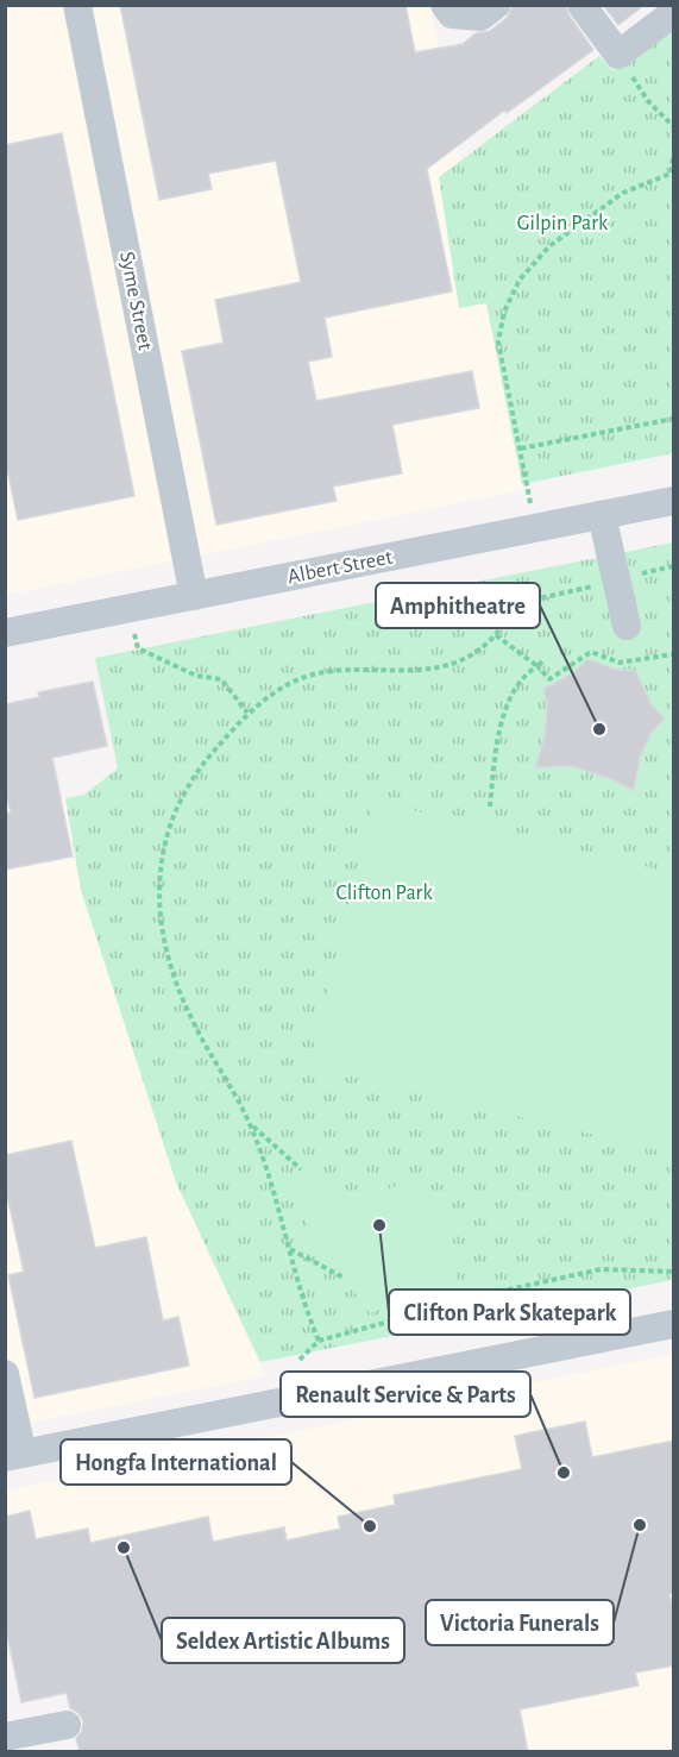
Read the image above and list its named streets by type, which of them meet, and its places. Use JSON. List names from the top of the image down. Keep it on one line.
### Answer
{"streets":{"street":["Syme Street","Albert Street"]},"crossings":[["Syme Street","Albert Street"]],"parks":["Gilpin Park","Clifton Park"],"places":["Amphitheatre","Clifton Park Skatepark","Renault Service & Parts","Victoria Funerals","Hongfa International","Seldex Artistic Albums"]}
